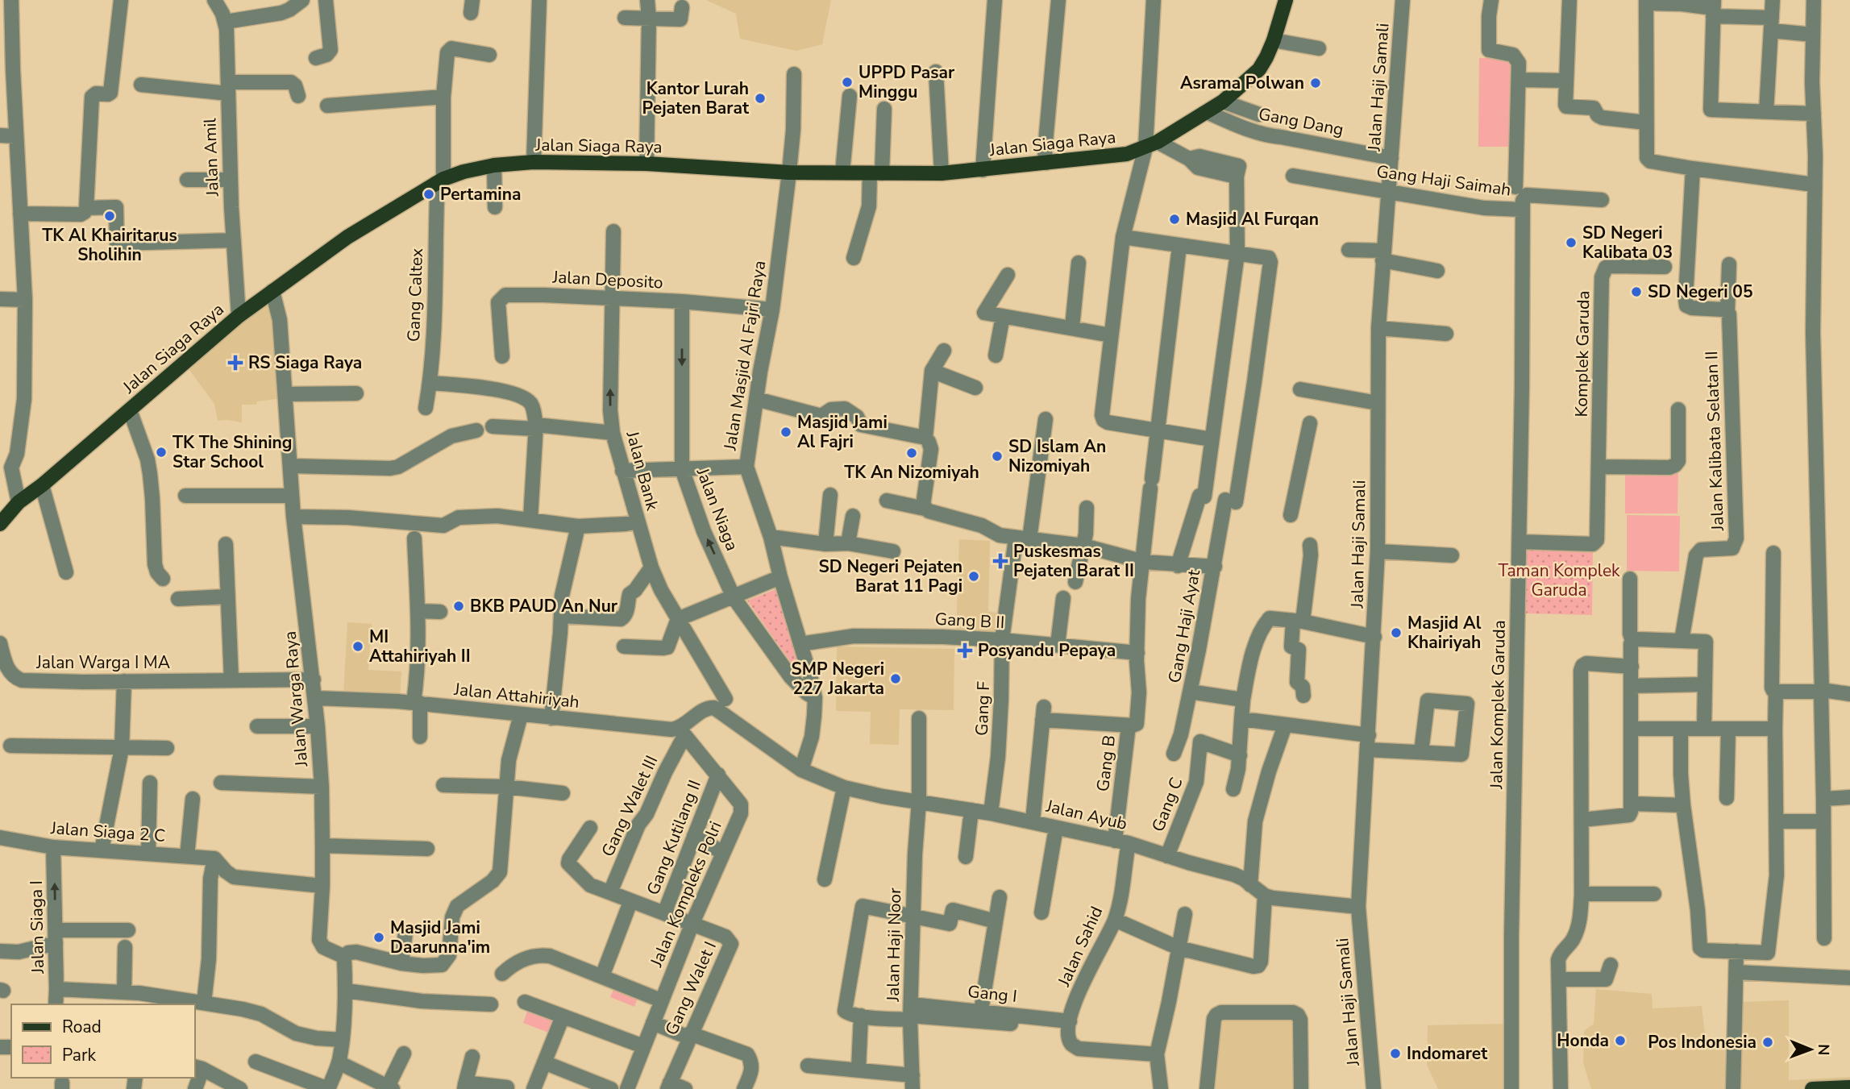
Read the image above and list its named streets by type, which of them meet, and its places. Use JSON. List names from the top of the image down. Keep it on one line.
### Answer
{"streets":{"main road":["Jalan Siaga Raya"],"street":["Jalan Haji Samali","Gang Dang","Jalan Amil","Gang Haji Saimah","Jalan Deposito","Gang Caltex","Komplek Garuda","Jalan Masjid Al Fajri Raya","Jalan Kalibata Selatan II","Jalan Bank","Jalan Niaga","Gang B II","Gang Haji Ayat","Jalan Warga I MA","Jalan Attahiriyah","Jalan Warga Raya","Jalan Komplek Garuda","Gang F","Gang B","Gang C","Gang Walet III","Jalan Ayub","Jalan Siaga 2 C","Gang Kutilang II","Jalan Kompleks Polri","Jalan Siaga I","Jalan Haji Noor","Jalan Sahid","Gang Walet I","Gang I"]},"crossings":[["Jalan Haji Samali","Gang Dang"],["Jalan Haji Samali","Gang Haji Saimah"],["Jalan Haji Samali","Jalan Ayub"],["Gang Dang","Jalan Siaga Raya"],["Jalan Siaga Raya","Jalan Amil"],["Jalan Siaga Raya","Gang Caltex"],["Jalan Siaga Raya","Jalan Masjid Al Fajri Raya"],["Jalan Siaga Raya","Jalan Warga Raya"],["Gang Haji Saimah","Jalan Komplek Garuda"],["Jalan Deposito","Jalan Masjid Al Fajri Raya"],["Jalan Deposito","Jalan Bank"],["Jalan Deposito","Jalan Niaga"],["Komplek Garuda","Jalan Komplek Garuda"],["Jalan Masjid Al Fajri Raya","Jalan Niaga"],["Jalan Masjid Al Fajri Raya","Gang B II"],["Jalan Masjid Al Fajri Raya","Jalan Ayub"],["Gang B II","Gang F"],["Gang B II","Gang B"],["Gang Haji Ayat","Gang F"],["Gang Haji Ayat","Gang B"],["Jalan Warga I MA","Jalan Warga Raya"],["Jalan Attahiriyah","Jalan Warga Raya"],["Jalan Attahiriyah","Gang Walet III"],["Jalan Attahiriyah","Jalan Ayub"],["Jalan Attahiriyah","Jalan Kompleks Polri"],["Gang F","Jalan Ayub"],["Gang B","Jalan Ayub"],["Gang B","Jalan Sahid"],["Gang C","Jalan Ayub"],["Gang Walet III","Jalan Ayub"],["Gang Walet III","Jalan Kompleks Polri"],["Jalan Ayub","Jalan Kompleks Polri"],["Jalan Ayub","Jalan Haji Noor"],["Jalan Ayub","Jalan Sahid"],["Jalan Siaga 2 C","Jalan Siaga I"],["Gang Kutilang II","Jalan Kompleks Polri"],["Jalan Kompleks Polri","Gang Walet I"],["Jalan Haji Noor","Gang I"],["Jalan Sahid","Gang I"]],"one_way":["Jalan Siaga I"],"parks":["Taman Komplek Garuda"],"places":{"other":["UPPD Pasar Minggu","Asrama Polwan","Kantor Lurah Pejaten Barat","Pertamina","TK Al Khairitarus Sholihin","Masjid Al Furqan","SD Negeri Kalibata 03","SD Negeri 05","Masjid Jami Al Fajri","TK The Shining Star School","TK An Nizomiyah","SD Islam An Nizomiyah","SD Negeri Pejaten Barat 11 Pagi","BKB PAUD An Nur","Masjid Al Khairiyah","MI Attahiriyah II","SMP Negeri 227 Jakarta","Masjid Jami Daarunna'im","Honda","Pos Indonesia","Indomaret"],"health":["RS Siaga Raya","Puskesmas Pejaten Barat II","Posyandu Pepaya"]},"legend":["Road","Park"],"north":"right"}
